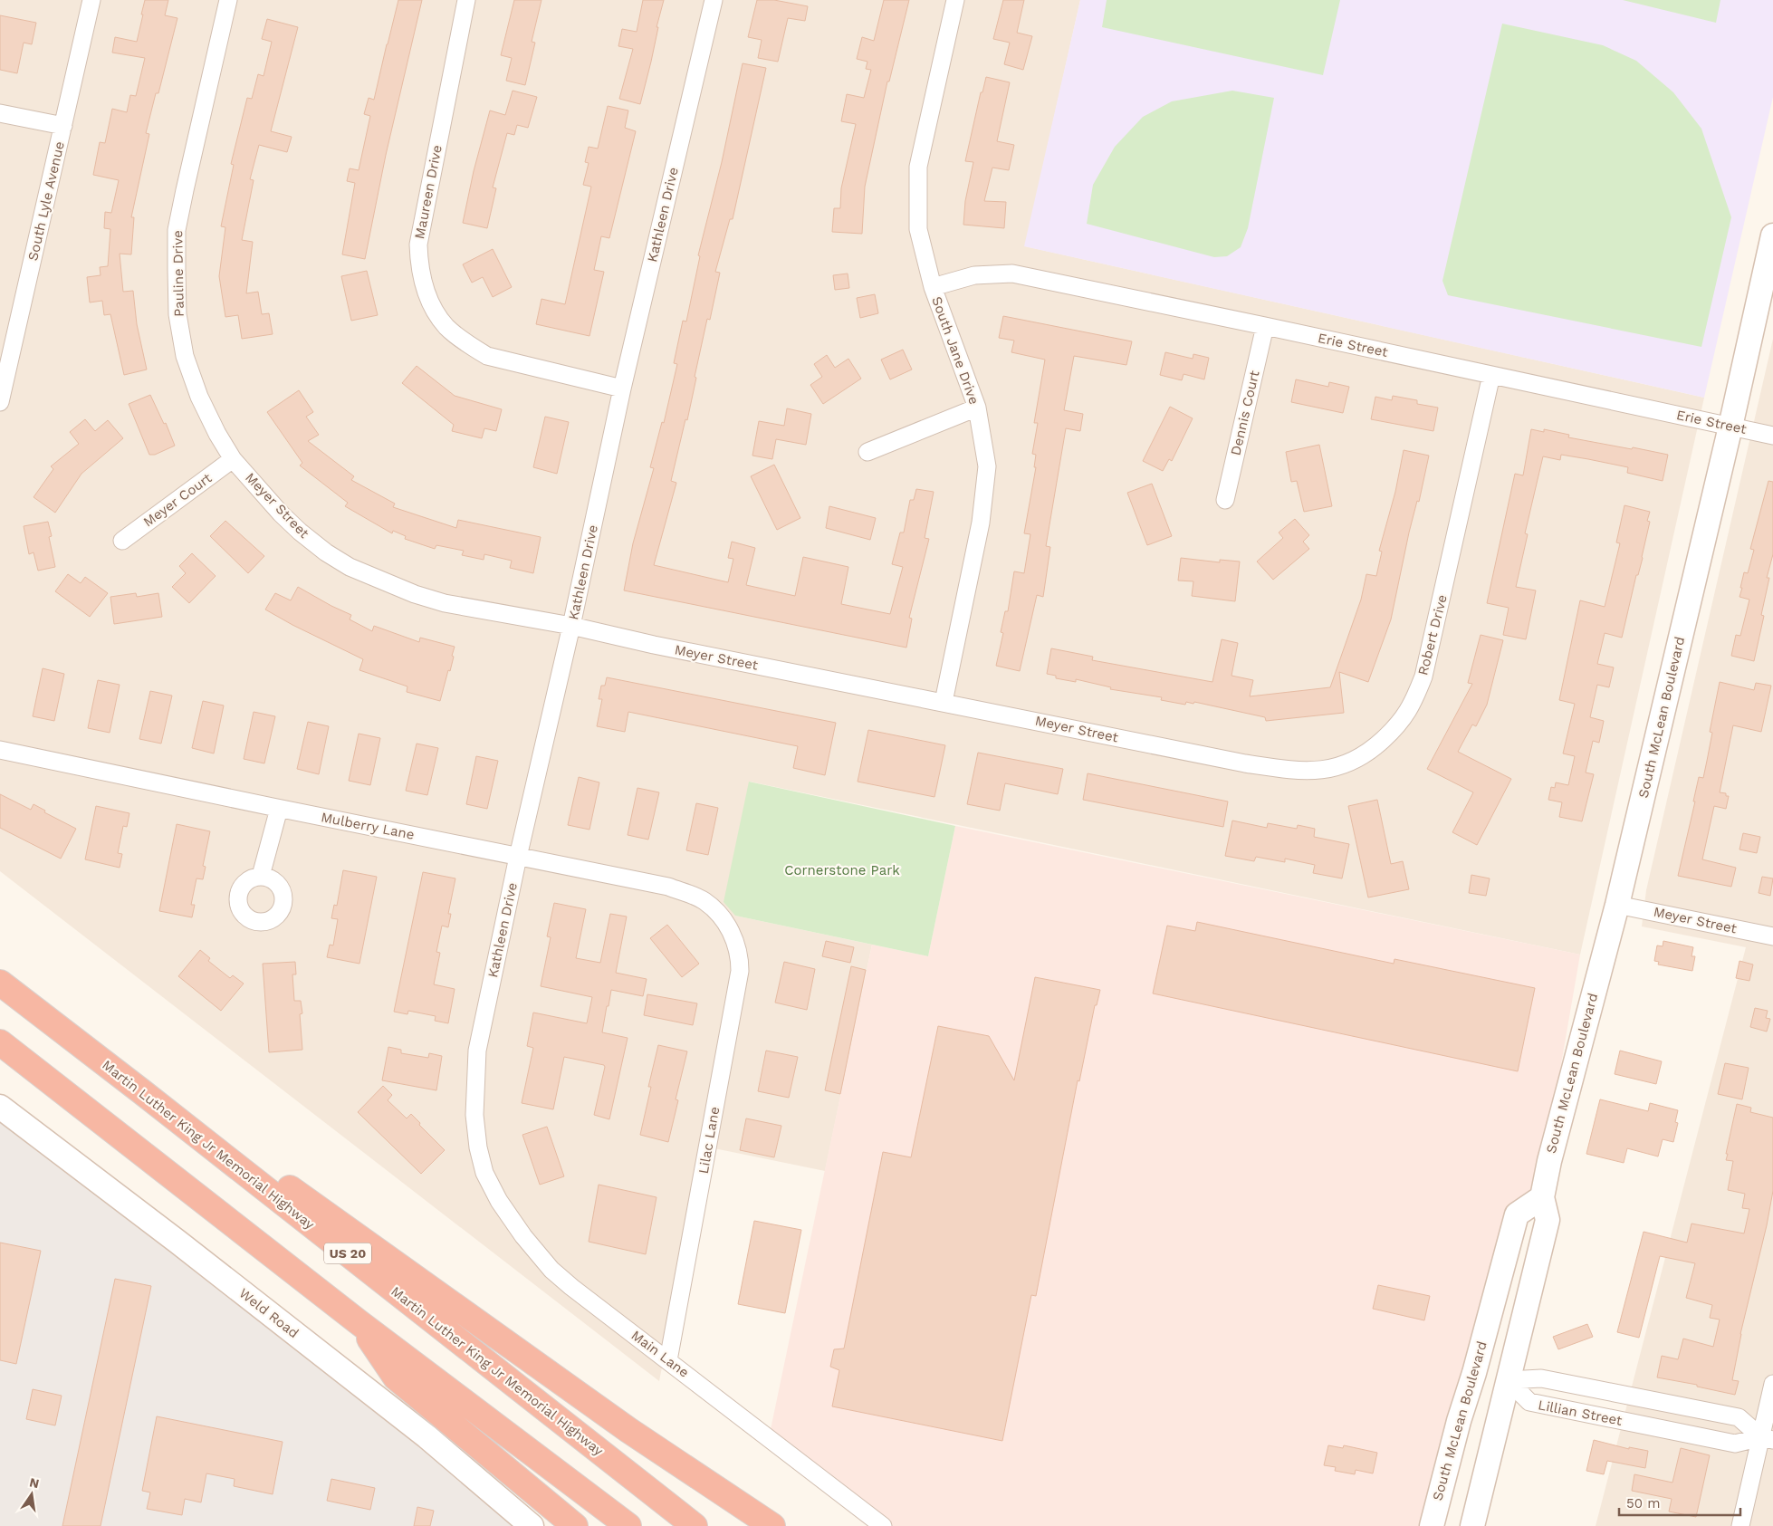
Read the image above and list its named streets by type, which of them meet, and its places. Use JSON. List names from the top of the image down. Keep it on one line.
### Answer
{"streets":{"highway":["Martin Luther King Jr Memorial Highway","US 20"],"main road":["South McLean Boulevard","Weld Road"],"street":["Maureen Drive","South Lyle Avenue","Kathleen Drive","Pauline Drive","Erie Street","South Jane Drive","Dennis Court","Meyer Court","Meyer Street","Robert Drive","Mulberry Lane","Lilac Lane","Main Lane","Lillian Street"]},"crossings":[["Maureen Drive","Kathleen Drive"],["Kathleen Drive","Meyer Street"],["Kathleen Drive","Mulberry Lane"],["Kathleen Drive","Main Lane"],["Pauline Drive","Meyer Court"],["Pauline Drive","Meyer Street"],["Erie Street","South Jane Drive"],["Erie Street","Dennis Court"],["Erie Street","Robert Drive"],["Erie Street","South McLean Boulevard"],["South Jane Drive","Meyer Street"],["Meyer Court","Meyer Street"],["Meyer Street","Robert Drive"],["Meyer Street","South McLean Boulevard"],["South McLean Boulevard","Lillian Street"],["Mulberry Lane","Lilac Lane"],["Lilac Lane","Main Lane"]],"parks":["Cornerstone Park"],"scale_bar":"50 m","north":"top"}
